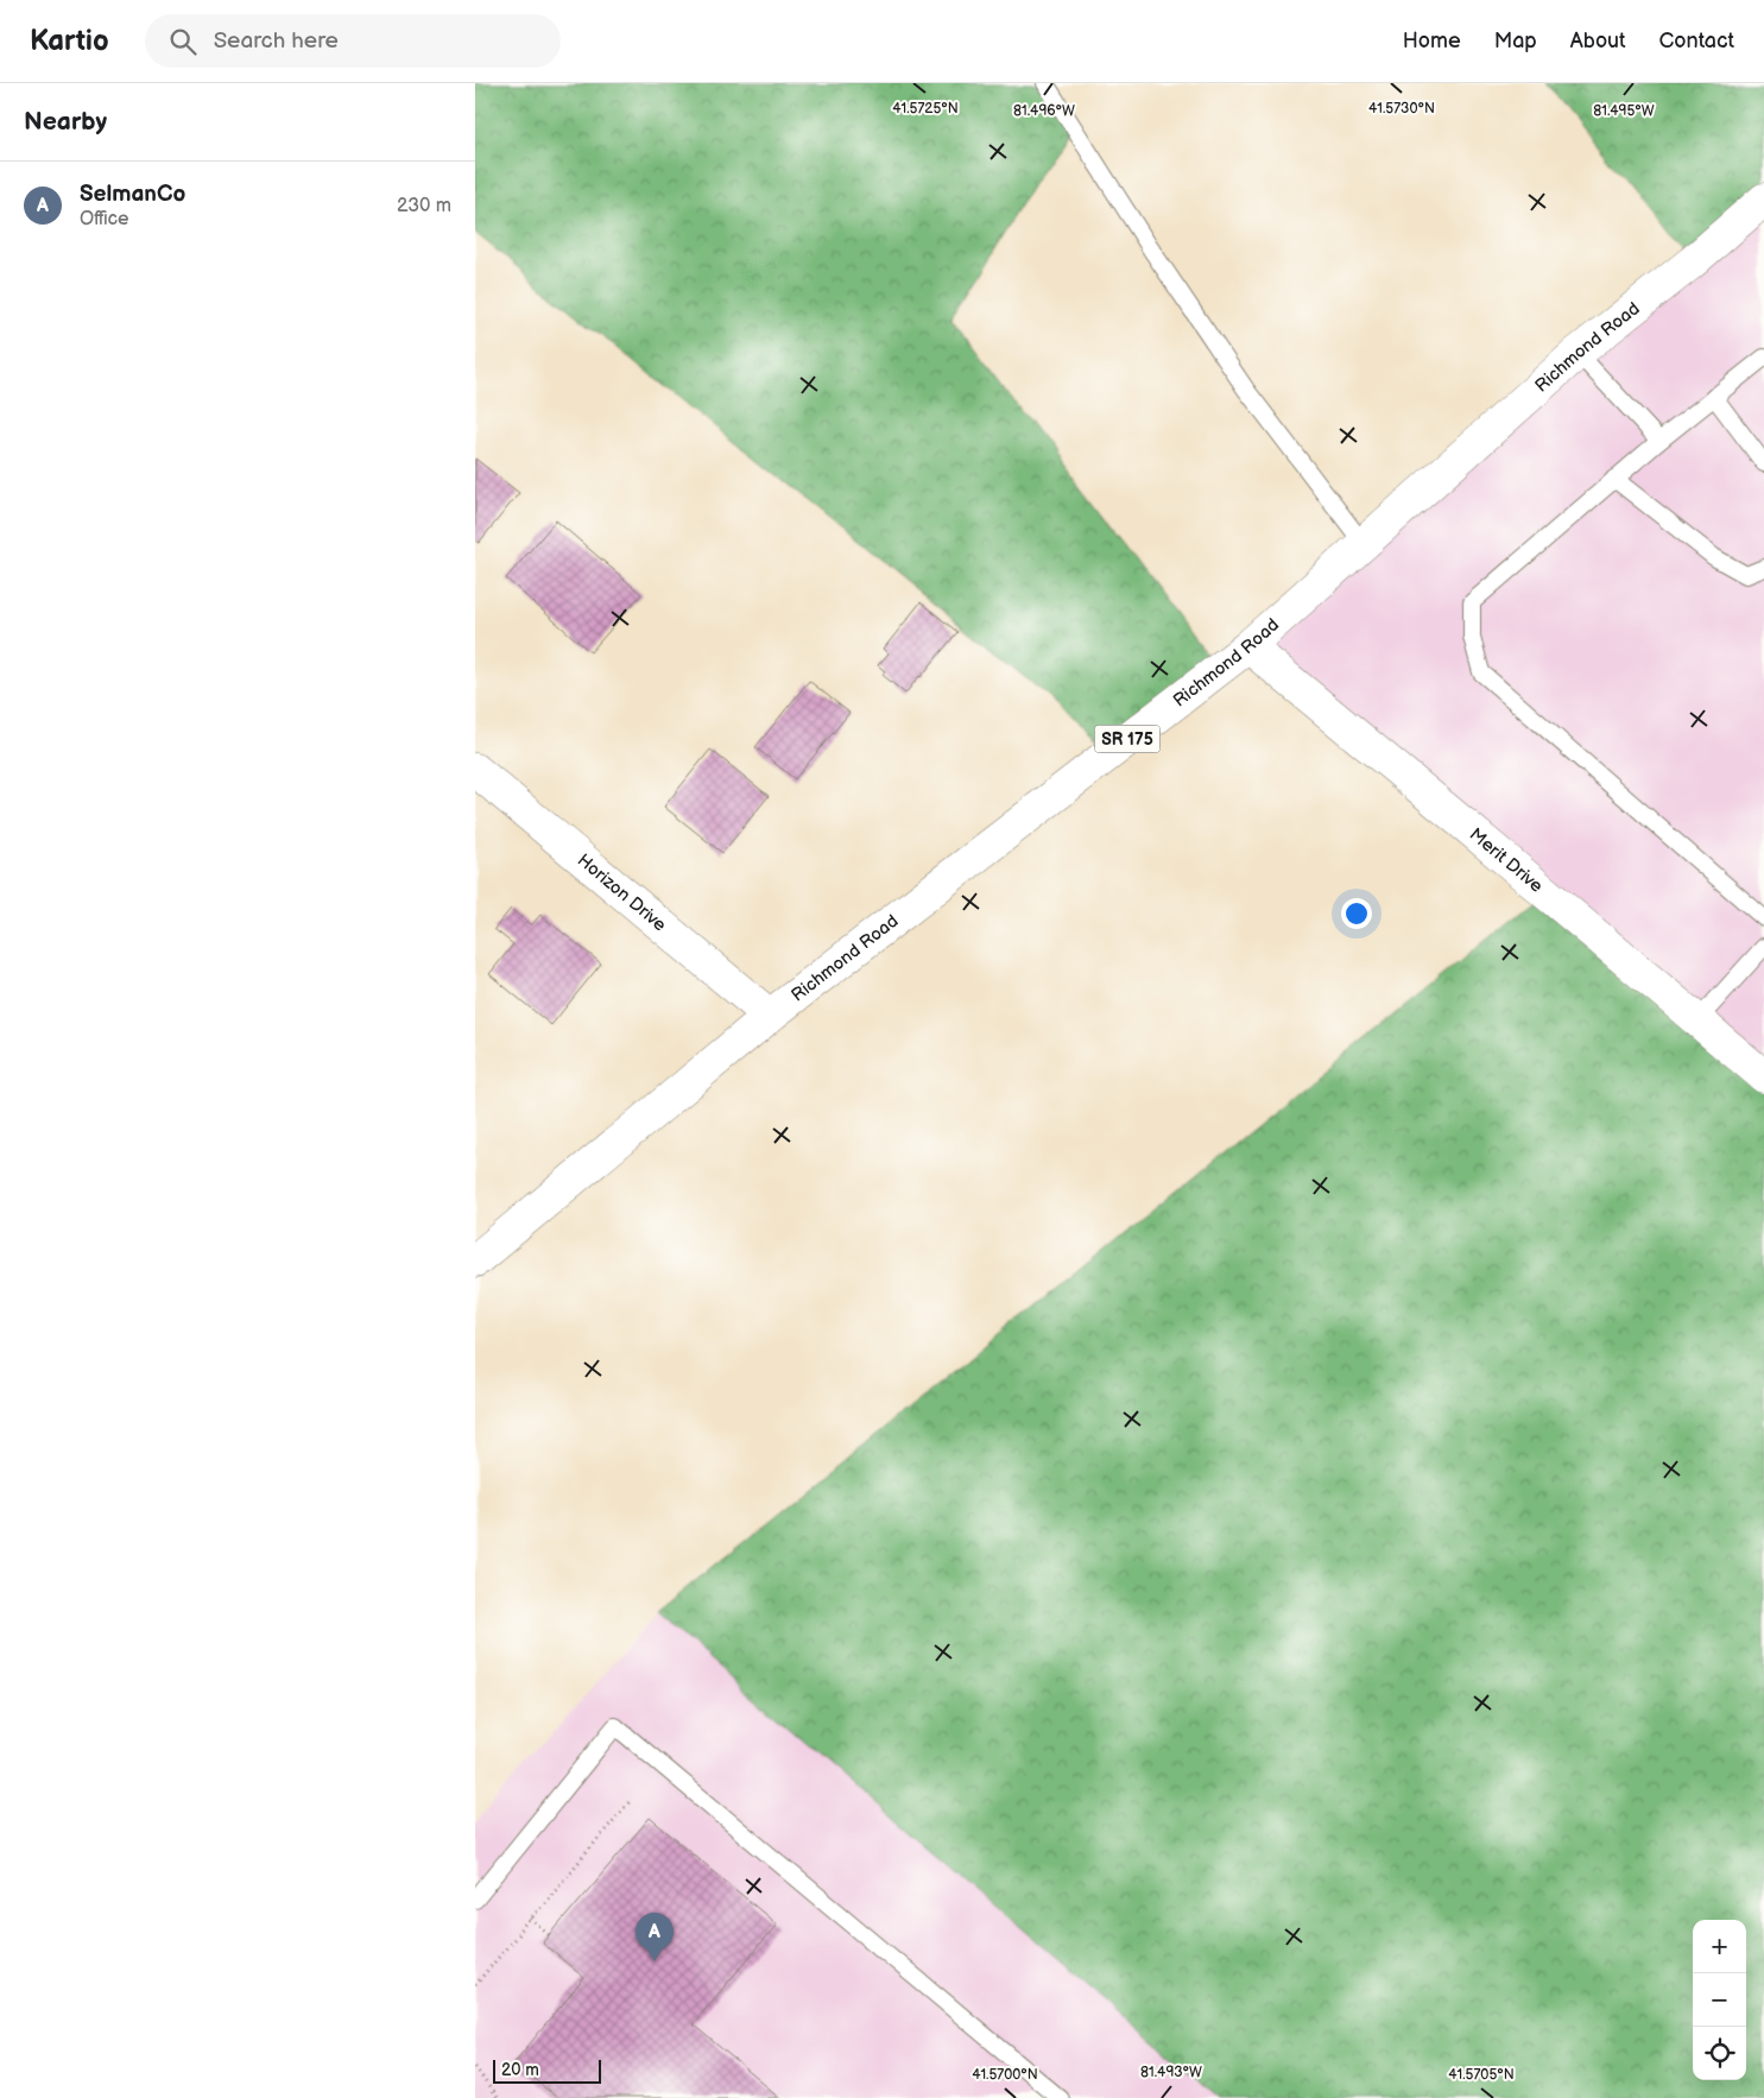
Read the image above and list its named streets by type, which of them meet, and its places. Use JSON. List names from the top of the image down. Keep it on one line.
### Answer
{"streets":{"main road":["Richmond Road","SR 175","Merit Drive","Horizon Drive"]},"crossings":[["Richmond Road","Merit Drive"],["Richmond Road","Horizon Drive"]],"scale_bar":"20 m","page":{"header":"Kartio","search":"Search here","nav":["Home","Map","About","Contact"],"heading":"Nearby","list":[{"mark":"A","name":"SelmanCo","note":"Office","value":"230 m"}],"pins":"A","map_buttons":["+","−"],"scale":"20 m"},"coordinates":["41.5725°N","41.5730°N","81.496°W","81.495°W","81.493°W","41.5700°N","41.5705°N"]}
